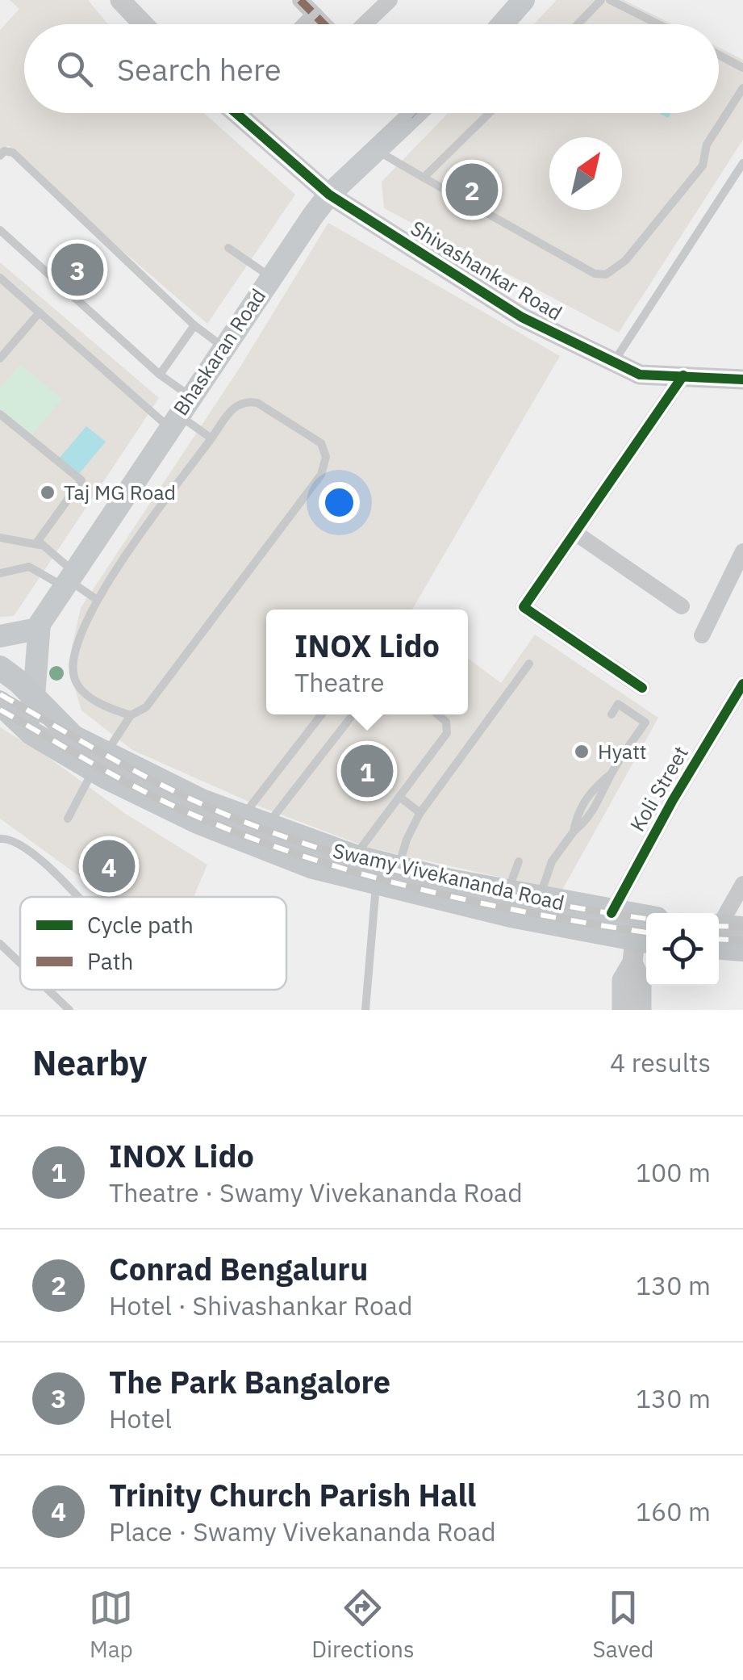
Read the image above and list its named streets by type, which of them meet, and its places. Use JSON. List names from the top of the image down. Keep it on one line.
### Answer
{"streets":{"main road":["Bhaskaran Road","Swamy Vivekananda Road"],"street":["Shivashankar Road","Koli Street"]},"crossings":[["Shivashankar Road","Bhaskaran Road"],["Koli Street","Swamy Vivekananda Road"]],"places":["Taj MG Road","Hyatt"],"legend":["Cycle path","Path"],"north":"top right","page":{"search":"Search here","pins":["2","3","1","4"],"popup":["INOX Lido","Theatre"],"heading":["Nearby","4 results"],"list":[{"mark":"1","name":"INOX Lido","note":"Theatre · Swamy Vivekananda Road","value":"100 m"},{"mark":"2","name":"Conrad Bengaluru","note":"Hotel · Shivashankar Road","value":"130 m"},{"mark":"3","name":"The Park Bangalore","note":"Hotel","value":"130 m"},{"mark":"4","name":"Trinity Church Parish Hall","note":"Place · Swamy Vivekananda Road","value":"160 m"}],"nav":["Map","Directions","Saved"]}}
